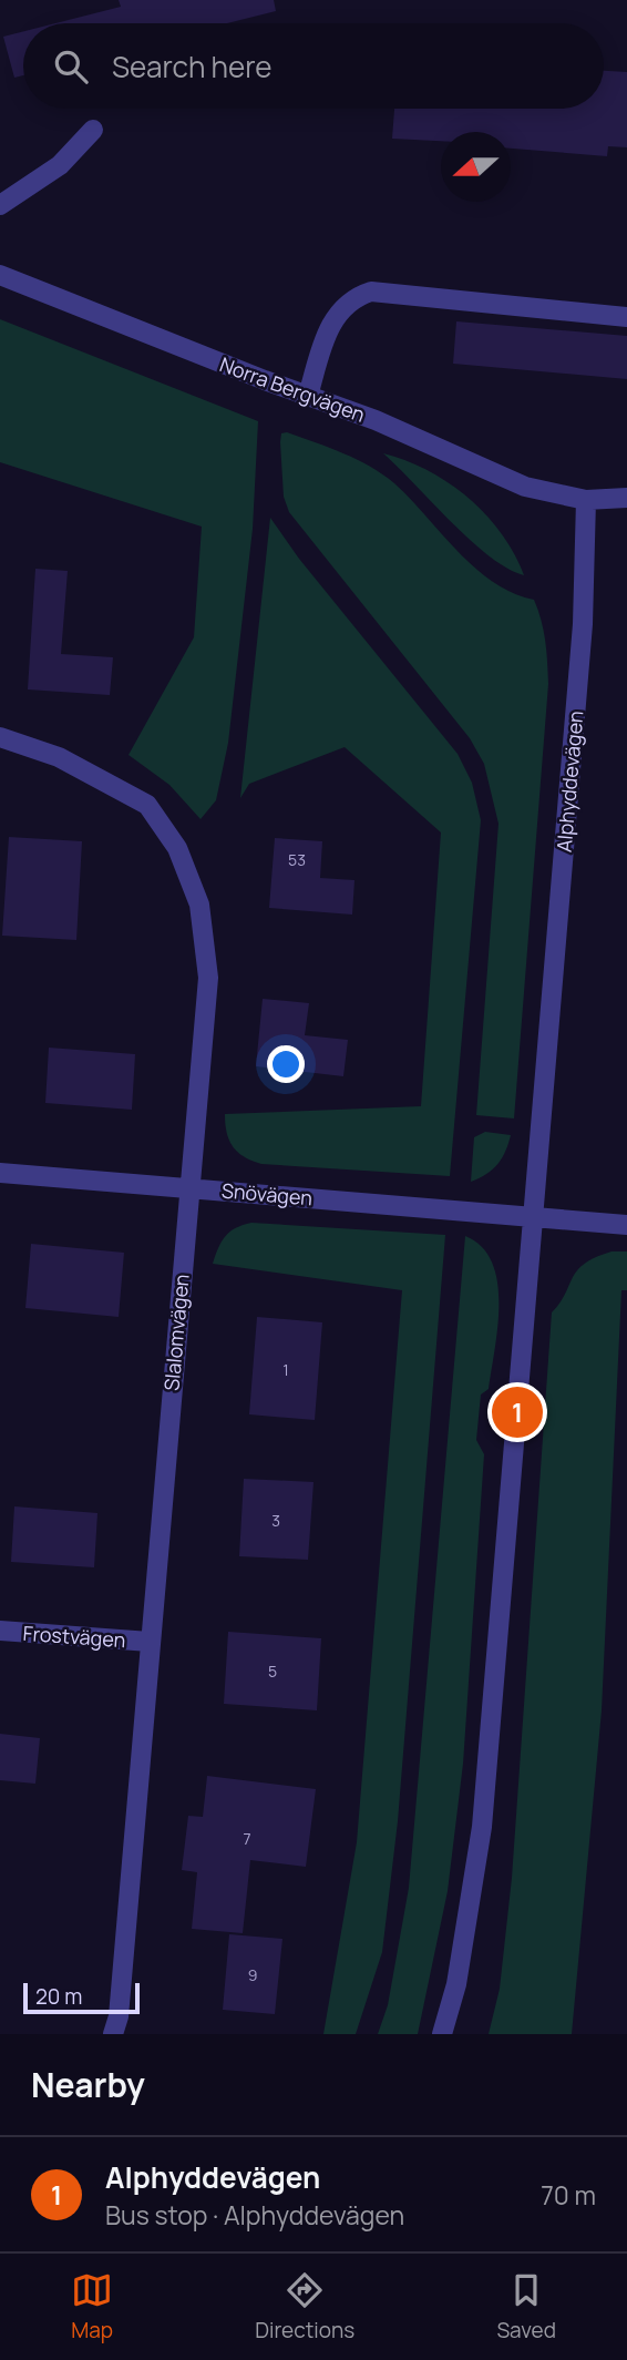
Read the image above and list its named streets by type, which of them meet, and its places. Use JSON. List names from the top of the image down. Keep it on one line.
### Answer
{"streets":{"street":["Norra Bergvägen","Alphyddevägen","Snövägen","Slalomvägen","Frostvägen"]},"crossings":[["Norra Bergvägen","Alphyddevägen"],["Alphyddevägen","Snövägen"],["Snövägen","Slalomvägen"],["Slalomvägen","Frostvägen"]],"house_numbers":["53","1","3","5","7","9"],"scale_bar":"20 m","north":"left","page":{"search":"Search here","pins":"1","scale":"20 m","heading":"Nearby","list":[{"mark":"1","name":"Alphyddevägen","note":"Bus stop · Alphyddevägen","value":"70 m"}],"nav":["Map","Directions","Saved"]}}
